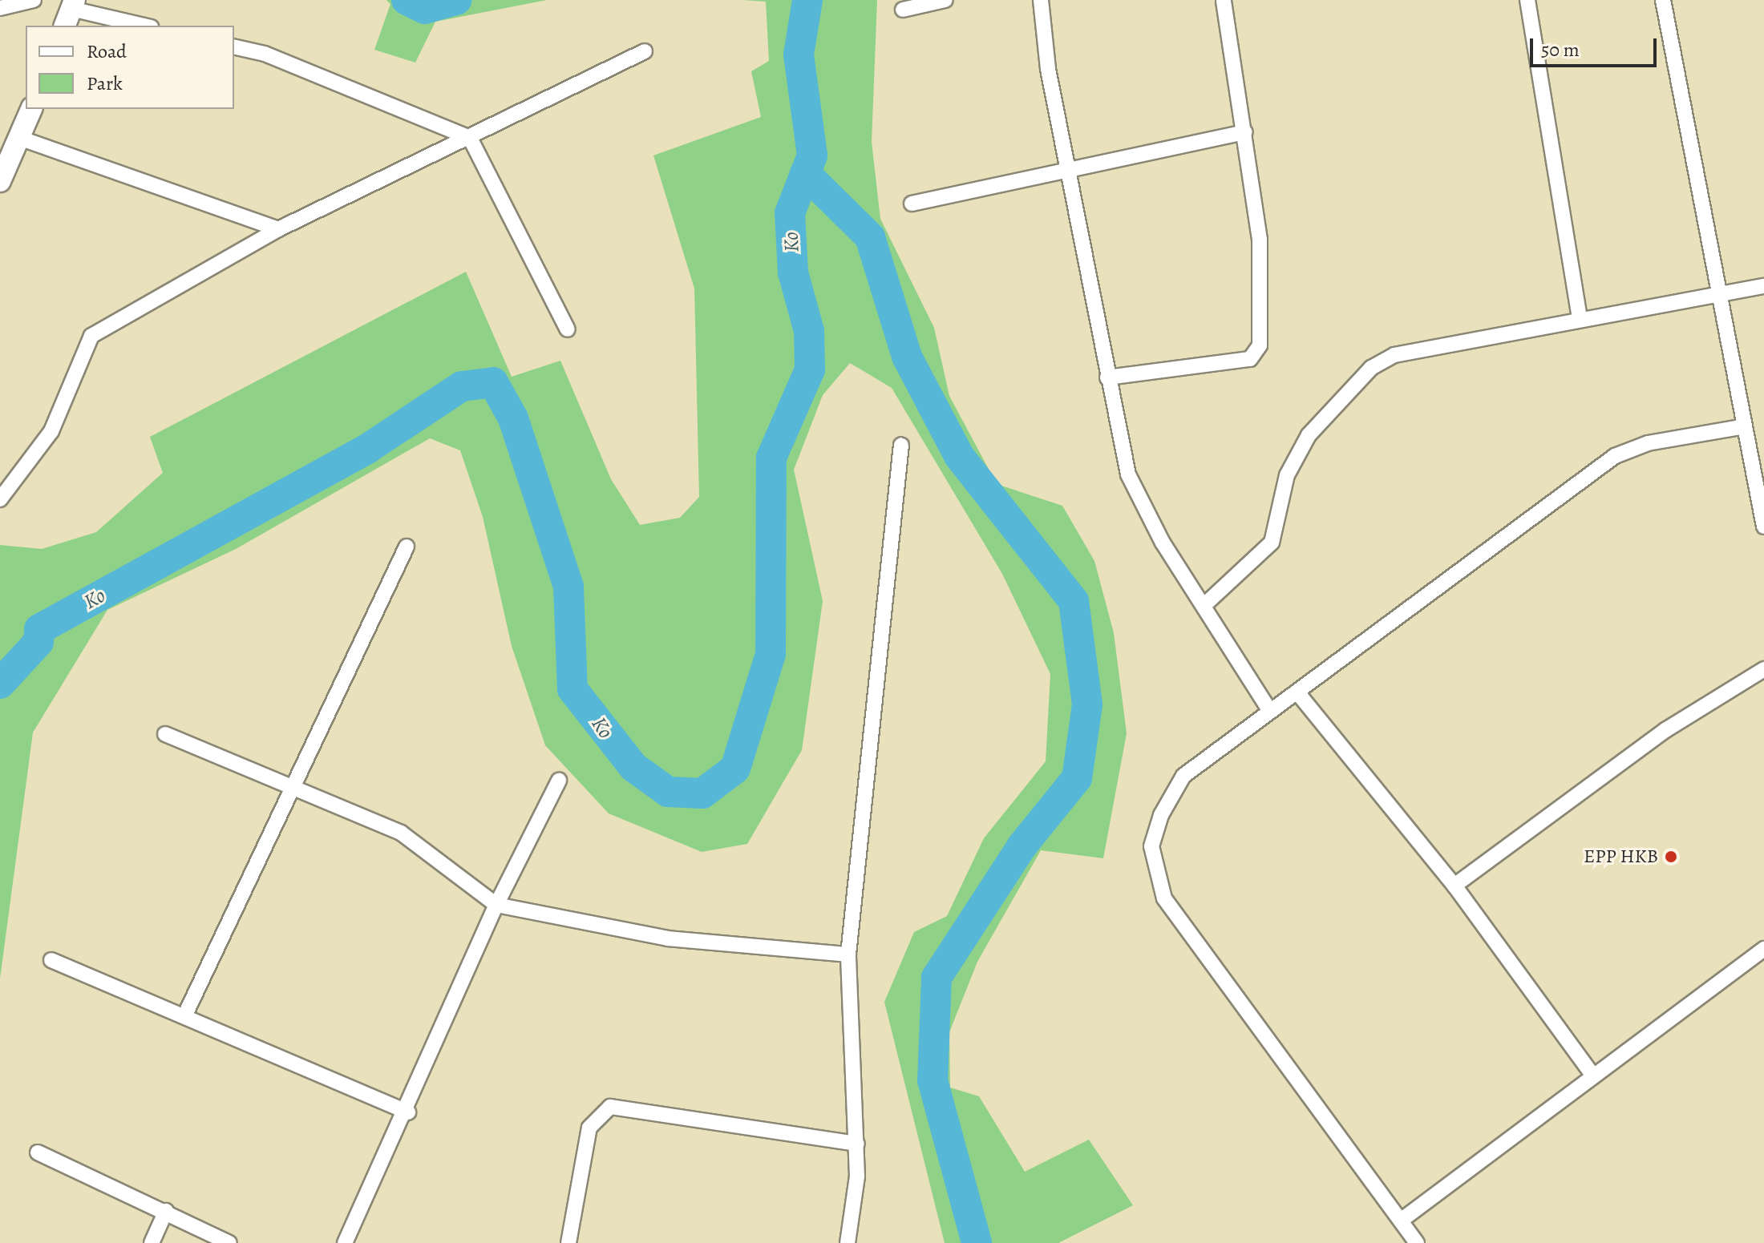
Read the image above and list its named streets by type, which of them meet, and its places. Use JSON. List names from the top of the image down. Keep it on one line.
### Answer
{"water":["Ko"],"places":["EPP HKB"],"legend":["Road","Park"],"scale_bar":"50 m"}
